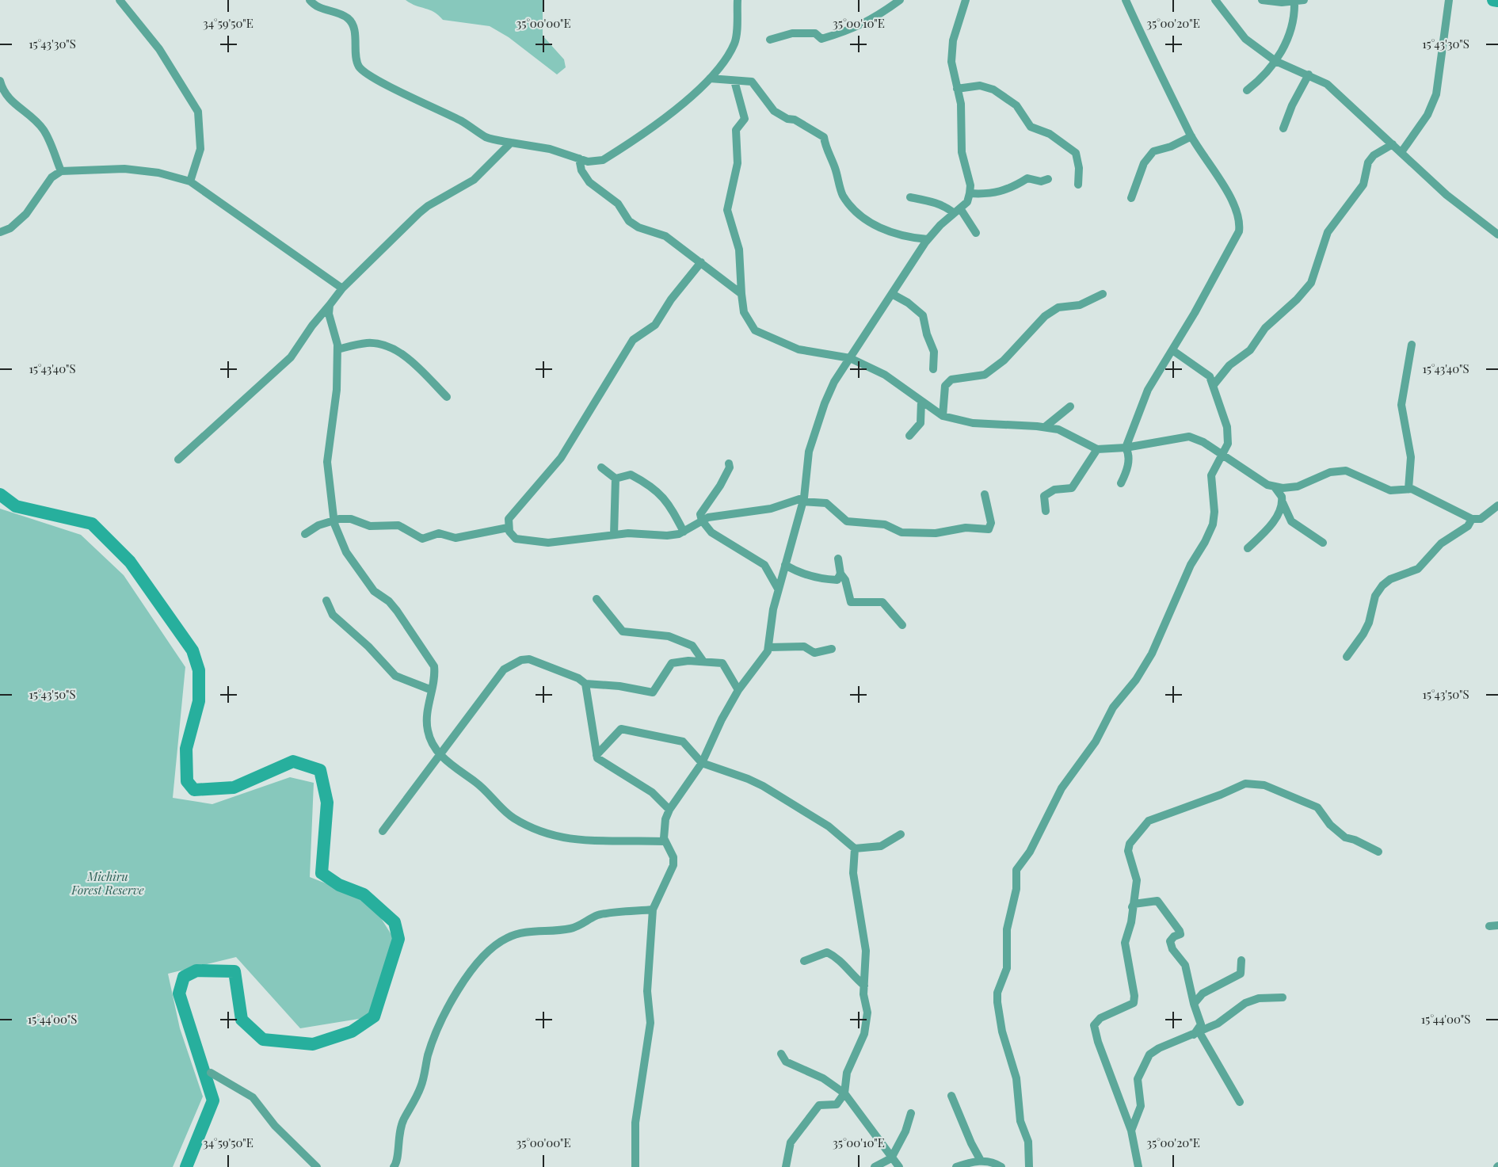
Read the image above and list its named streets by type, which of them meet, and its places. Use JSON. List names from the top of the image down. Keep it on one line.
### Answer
{"parks":["Michiru Forest Reserve"],"coordinates":["34°59'50\"E","35°00'00\"E","35°00'10\"E","35°00'20\"E","15°43'30\"S","15°43'40\"S","15°43'50\"S","15°44'00\"S"]}
